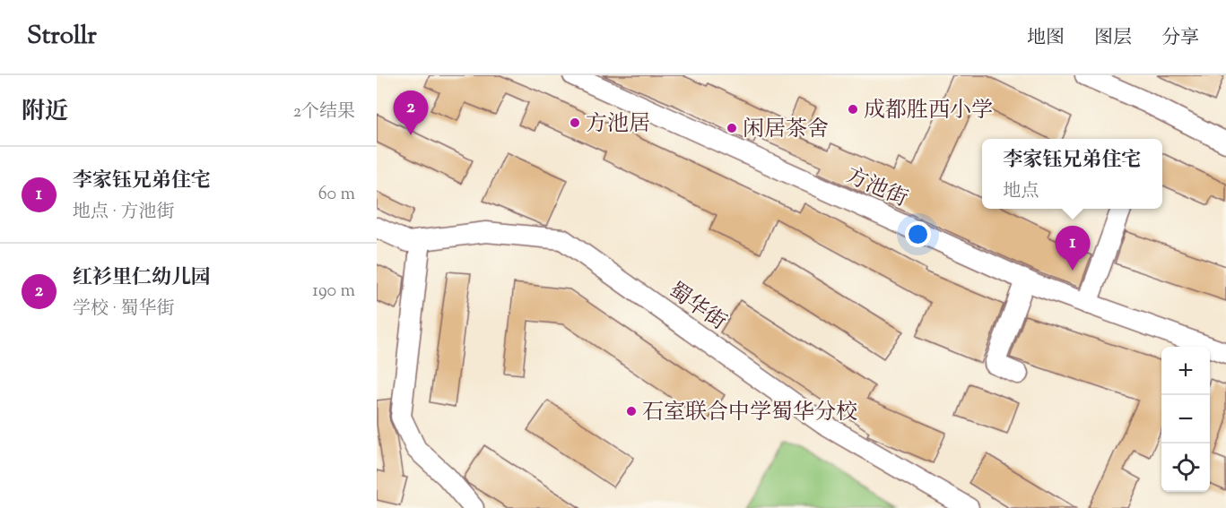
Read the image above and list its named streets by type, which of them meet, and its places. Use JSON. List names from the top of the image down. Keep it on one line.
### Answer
{"streets":{"street":["方池街","蜀华街"]},"places":["成都胜西小学","方池居","闲居茶舍","石室联合中学蜀华分校"],"page":{"header":"Strollr","nav":["地图","图层","分享"],"heading":["附近","2个结果"],"pins":["2","1"],"popup":["李家钰兄弟住宅","地点"],"list":[{"mark":"1","name":"李家钰兄弟住宅","note":"地点 · 方池街","value":"60 m"},{"mark":"2","name":"红衫里仁幼儿园","note":"学校 · 蜀华街","value":"190 m"}],"map_buttons":["+","−"]}}
